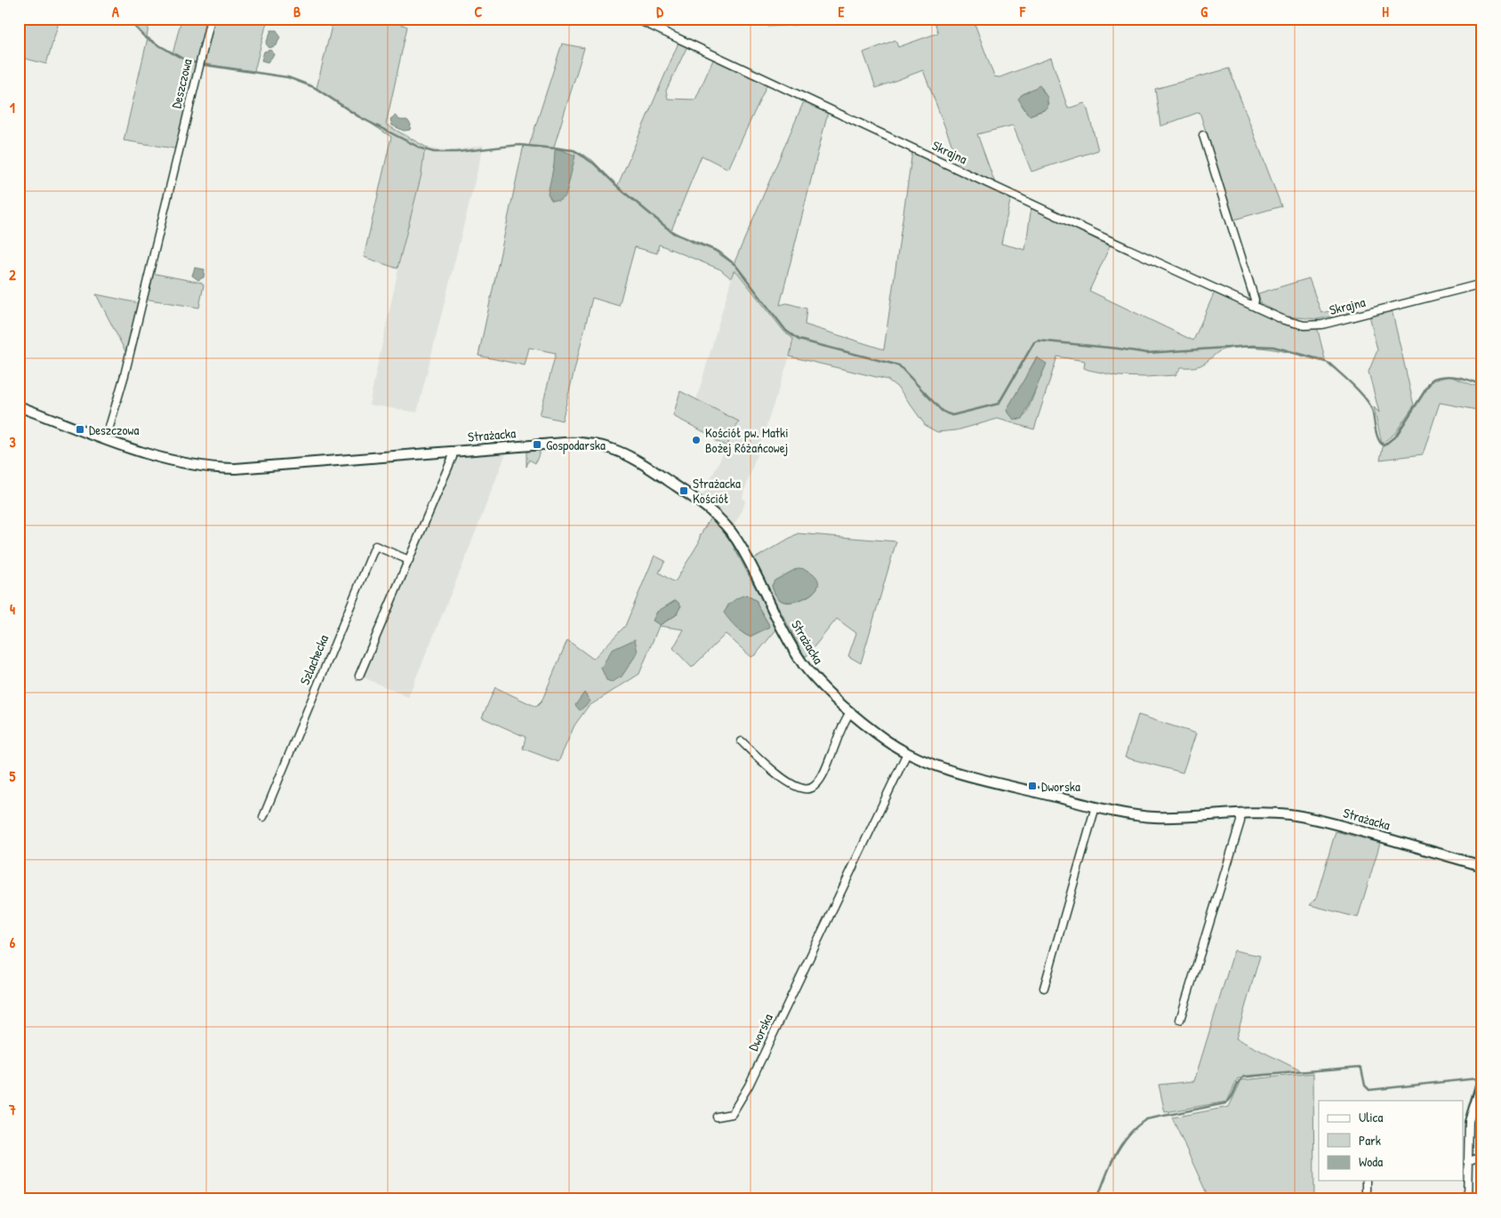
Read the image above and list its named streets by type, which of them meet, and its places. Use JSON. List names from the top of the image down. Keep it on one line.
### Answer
{"streets":{"street":["Deszczowa","Skrajna","Strażacka","Szlachecka","Dworska"]},"crossings":[["Deszczowa","Strażacka"],["Strażacka","Dworska"]],"places":{"transit":["Deszczowa","Gospodarska","Strażacka Kościół","Dworska"],"other":["Kościół pw. Matki Bożej Różańcowej"]},"legend":["Ulica","Park","Woda"],"grid":{"columns":["A","B","C","D","E","F","G","H"],"rows":["1","2","3","4","5","6","7"]}}
